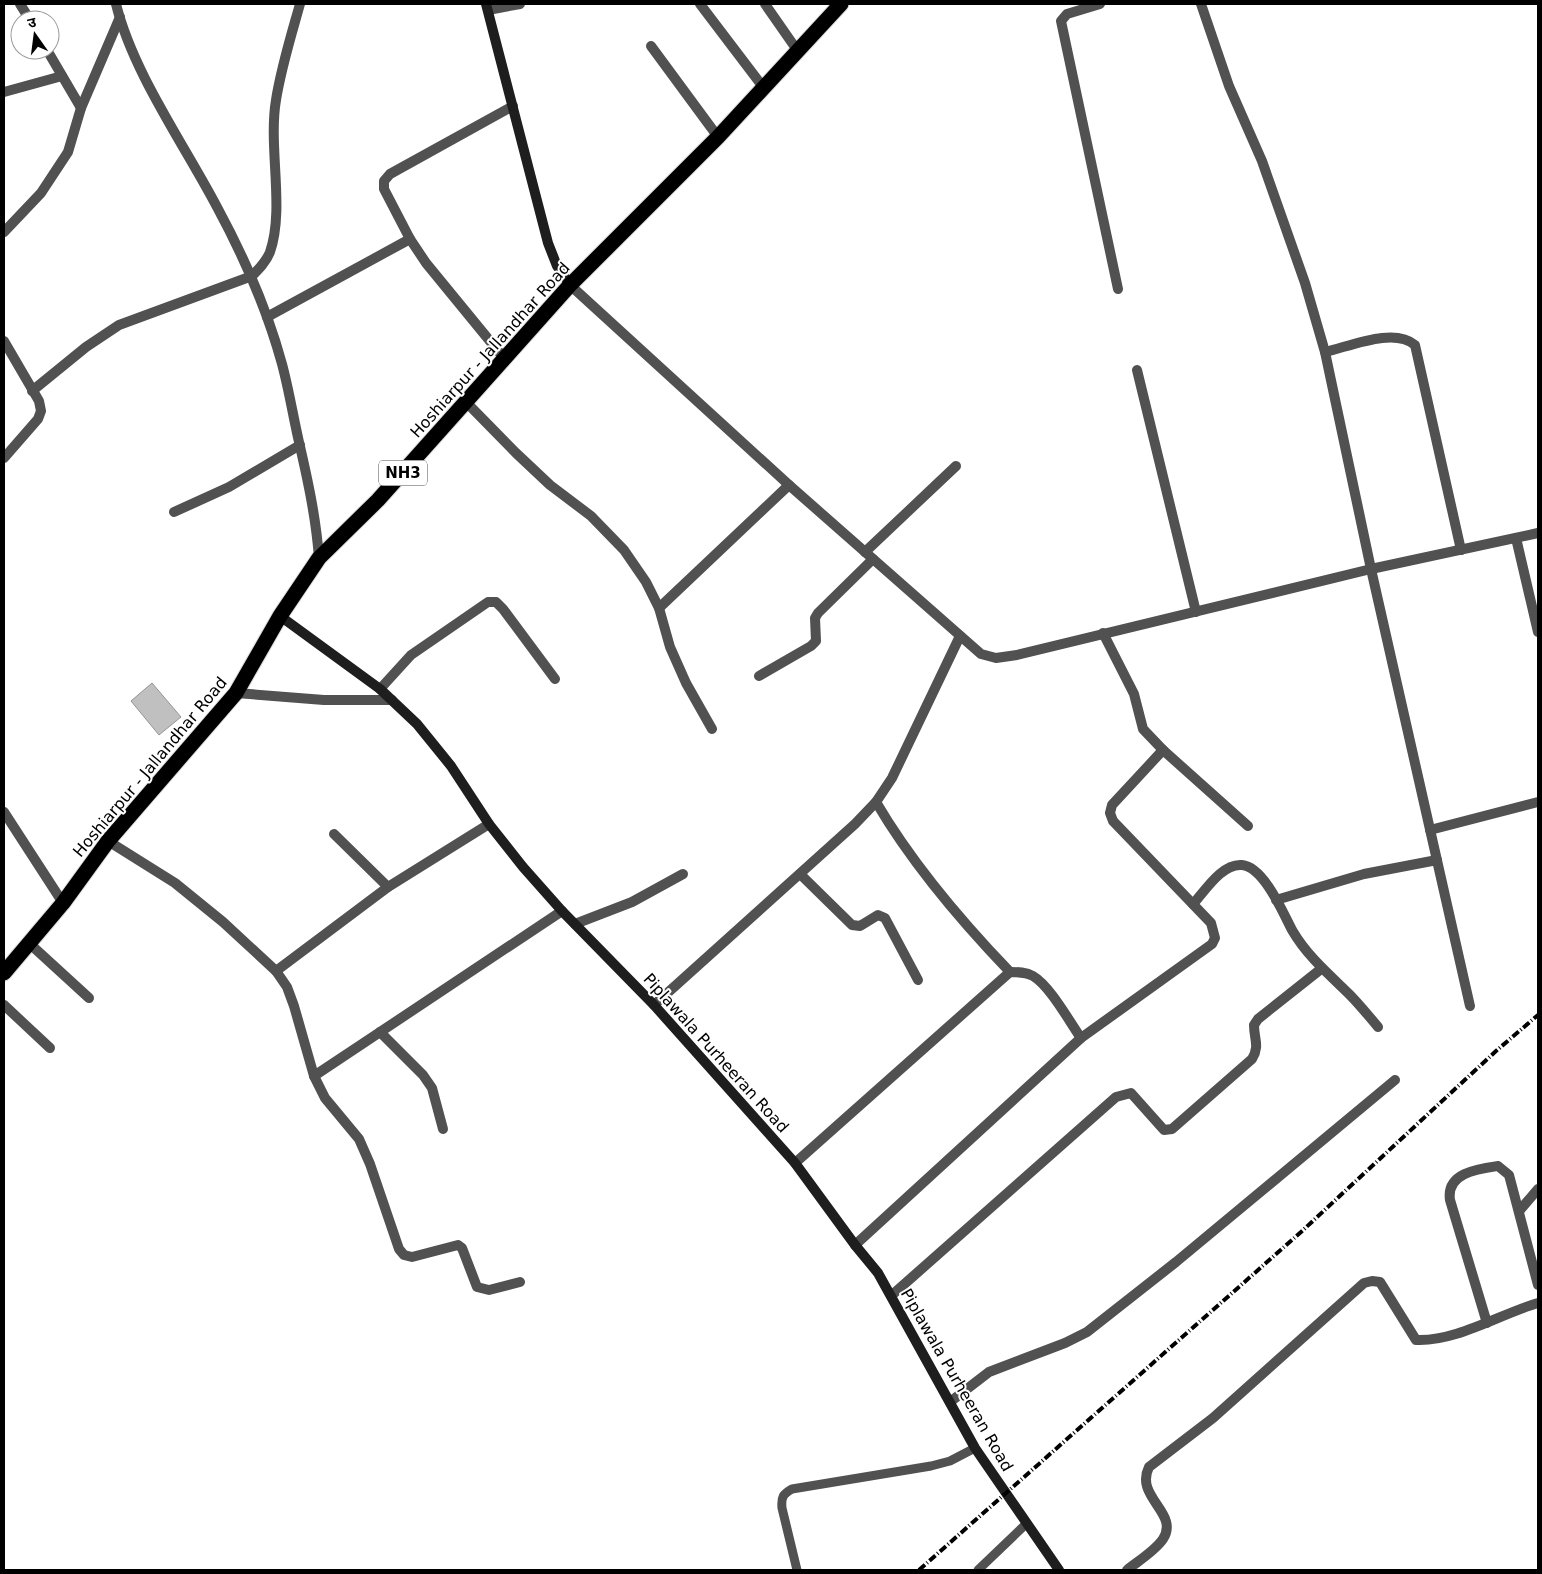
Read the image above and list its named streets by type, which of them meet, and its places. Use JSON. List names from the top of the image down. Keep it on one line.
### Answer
{"streets":{"highway":["Hoshiarpur - Jallandhar Road","NH3"],"street":["Piplawala Purheeran Road"]},"crossings":[["Hoshiarpur - Jallandhar Road","Piplawala Purheeran Road"]],"north":"top"}
